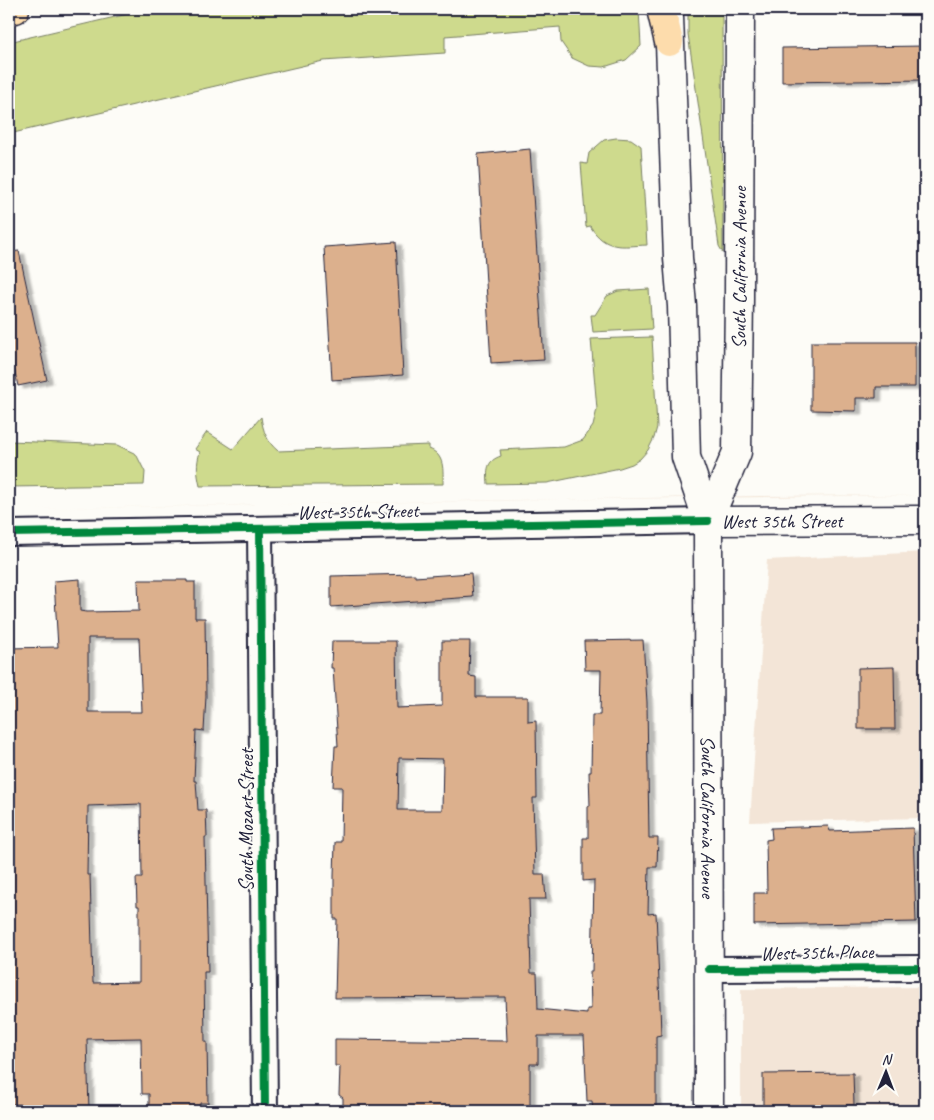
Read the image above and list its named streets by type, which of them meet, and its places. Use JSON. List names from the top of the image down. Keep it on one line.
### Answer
{"streets":{"main road":["South California Avenue","West 35th Street"],"street":["South Mozart Street","West 35th Place"]},"crossings":[["South California Avenue","West 35th Street"],["South California Avenue","West 35th Place"],["West 35th Street","South Mozart Street"]],"north":"top"}
